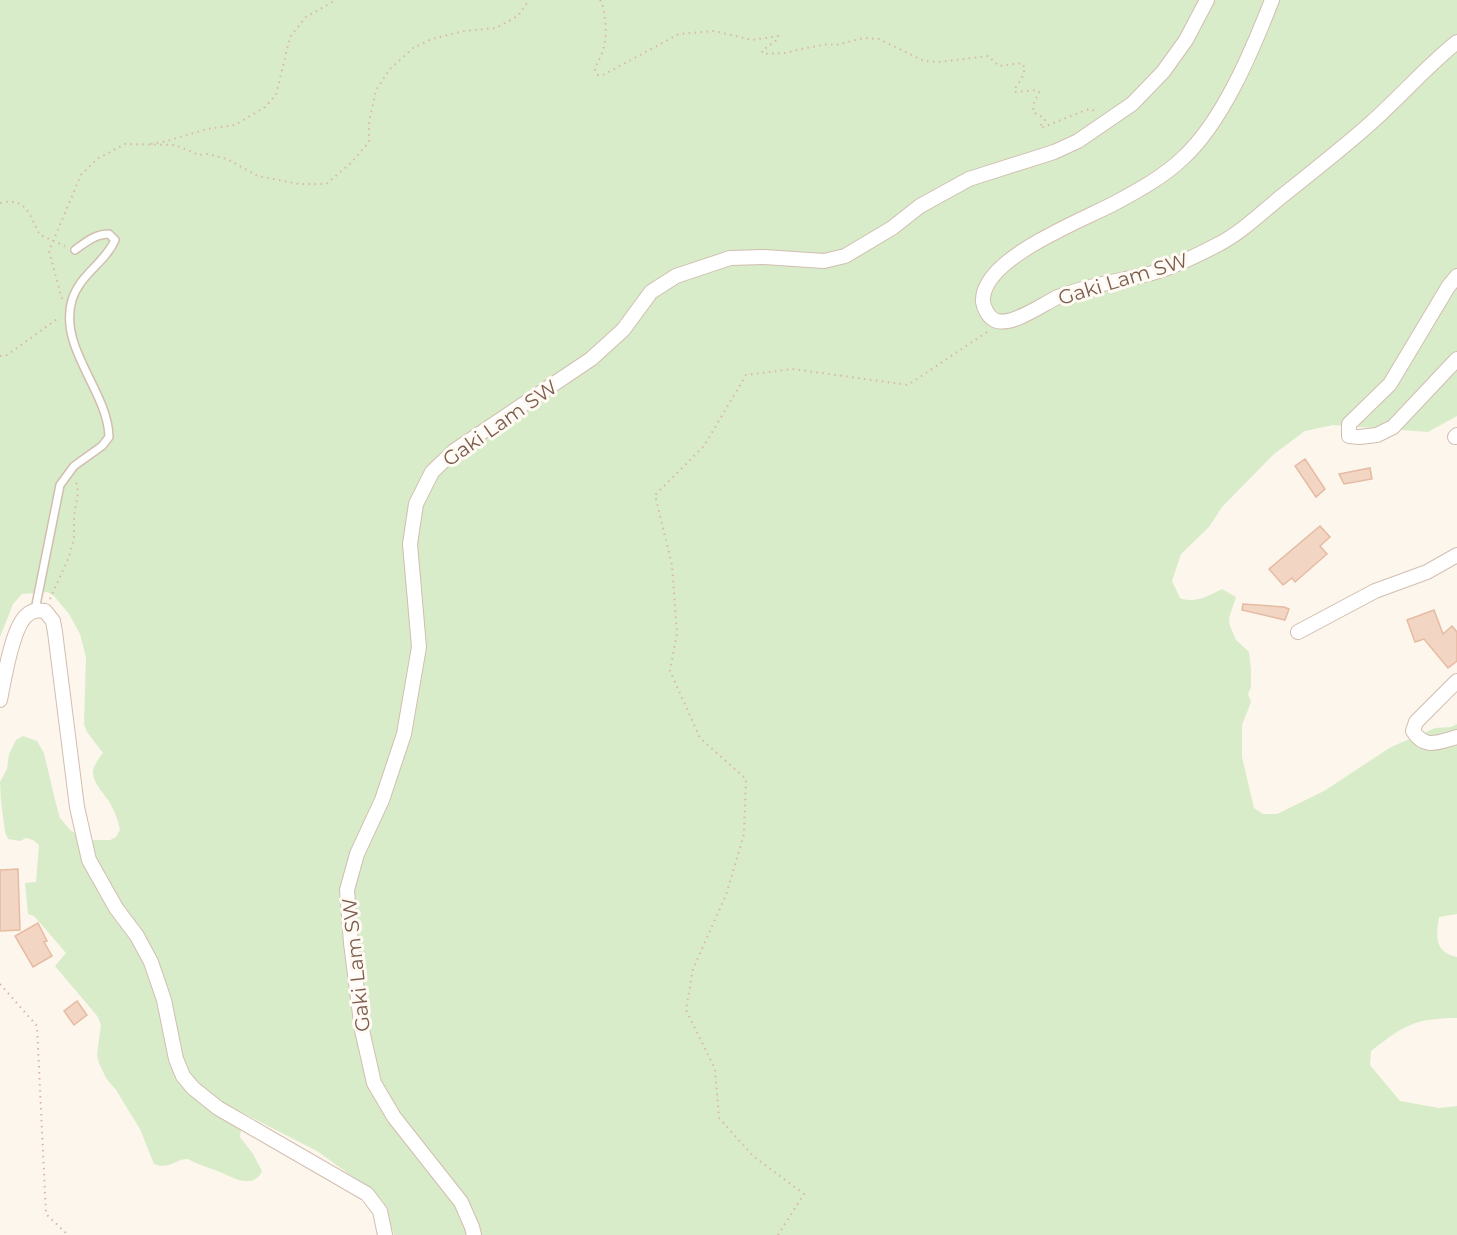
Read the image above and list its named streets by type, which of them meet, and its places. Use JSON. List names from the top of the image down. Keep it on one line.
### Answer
{"streets":{"street":["Gaki Lam SW"]}}
